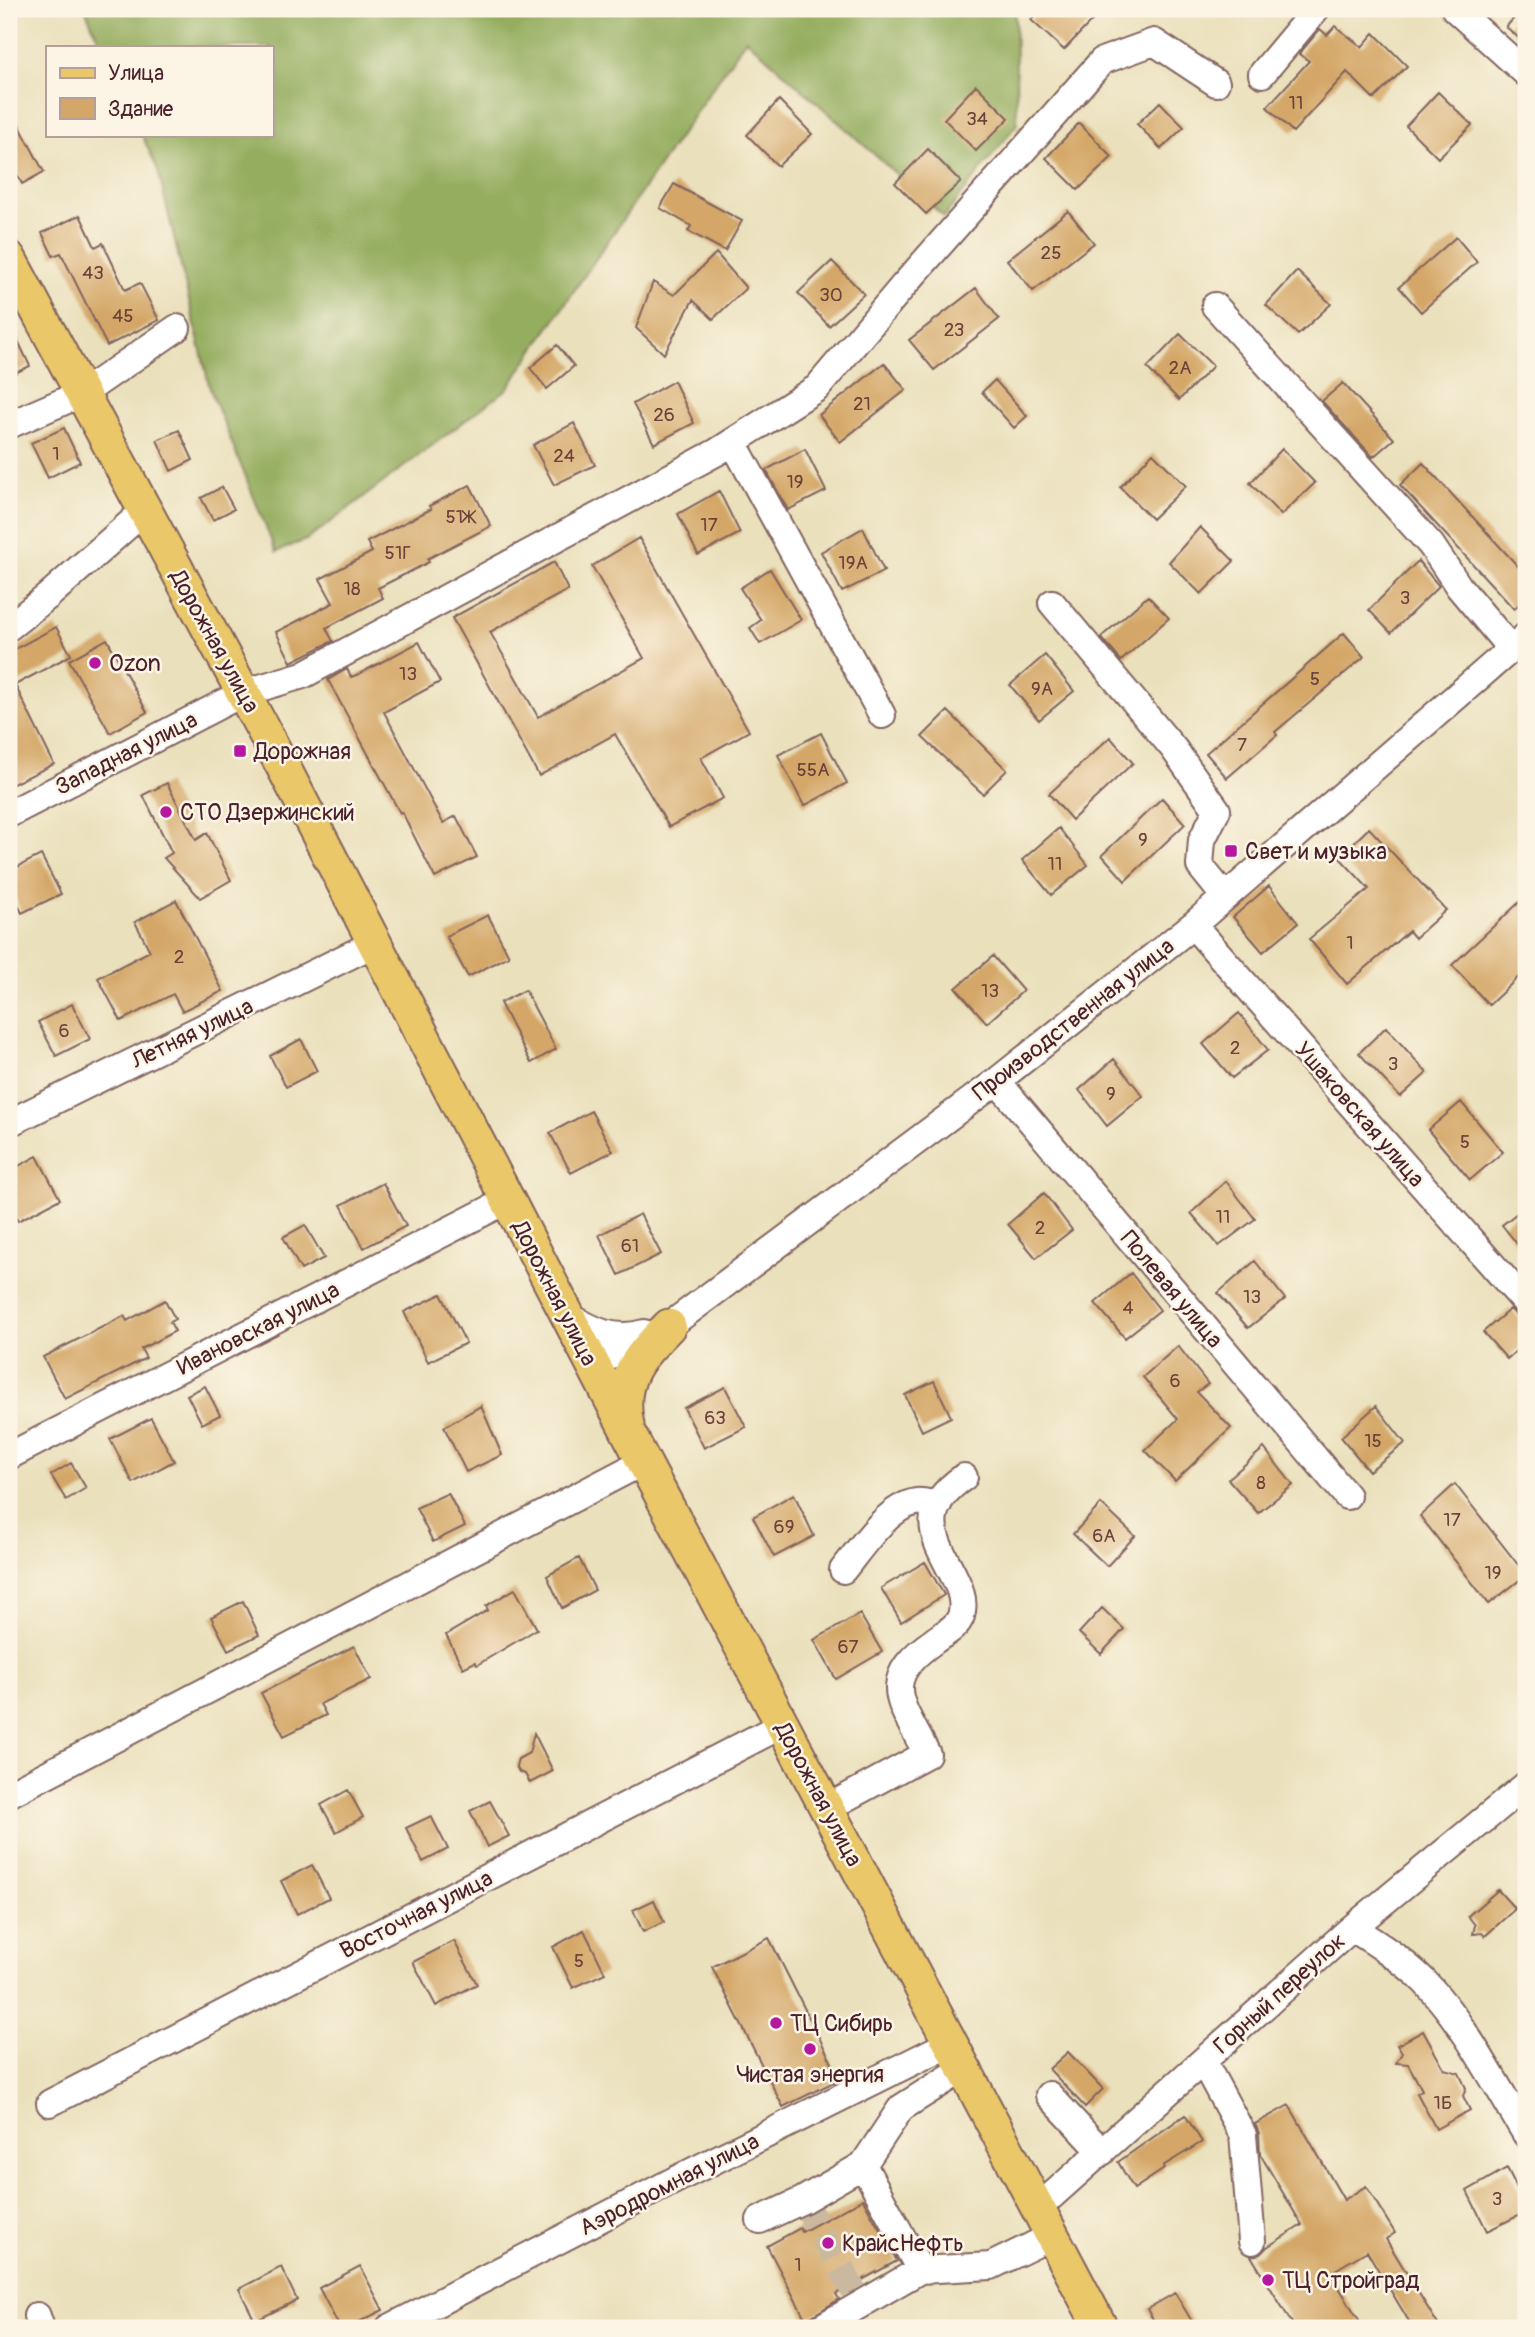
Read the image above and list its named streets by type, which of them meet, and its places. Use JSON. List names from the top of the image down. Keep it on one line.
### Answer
{"streets":{"main road":["Дорожная улица"],"street":["Западная улица","Производственная улица","Летняя улица","Ушаковская улица","Полевая улица","Ивановская улица","Восточная улица","Горный переулок","Аэродромная улица"]},"crossings":[["Дорожная улица","Западная улица"],["Дорожная улица","Производственная улица"],["Дорожная улица","Летняя улица"],["Дорожная улица","Ивановская улица"],["Дорожная улица","Восточная улица"],["Дорожная улица","Горный переулок"],["Дорожная улица","Аэродромная улица"],["Производственная улица","Ушаковская улица"],["Производственная улица","Полевая улица"]],"places":{"other":["Ozon","СТО Дзержинский","ТЦ Сибирь","Чистая энергия","КрайсНефть","ТЦ Стройград"],"transit":["Дорожная","Свет и музыка"]},"house_numbers":["11","34","25","43","30","45","23","2А","21","26","1","24","19","51Ж","17","51Г","19А","18","3","13","5","9А","7","55А","9","11","1","2","13","6","2","3","9","5","11","2","61","13","4","6","63","15","8","17","69","6А","19","67","5","1Б","3","1"],"legend":["Улица","Здание"]}
